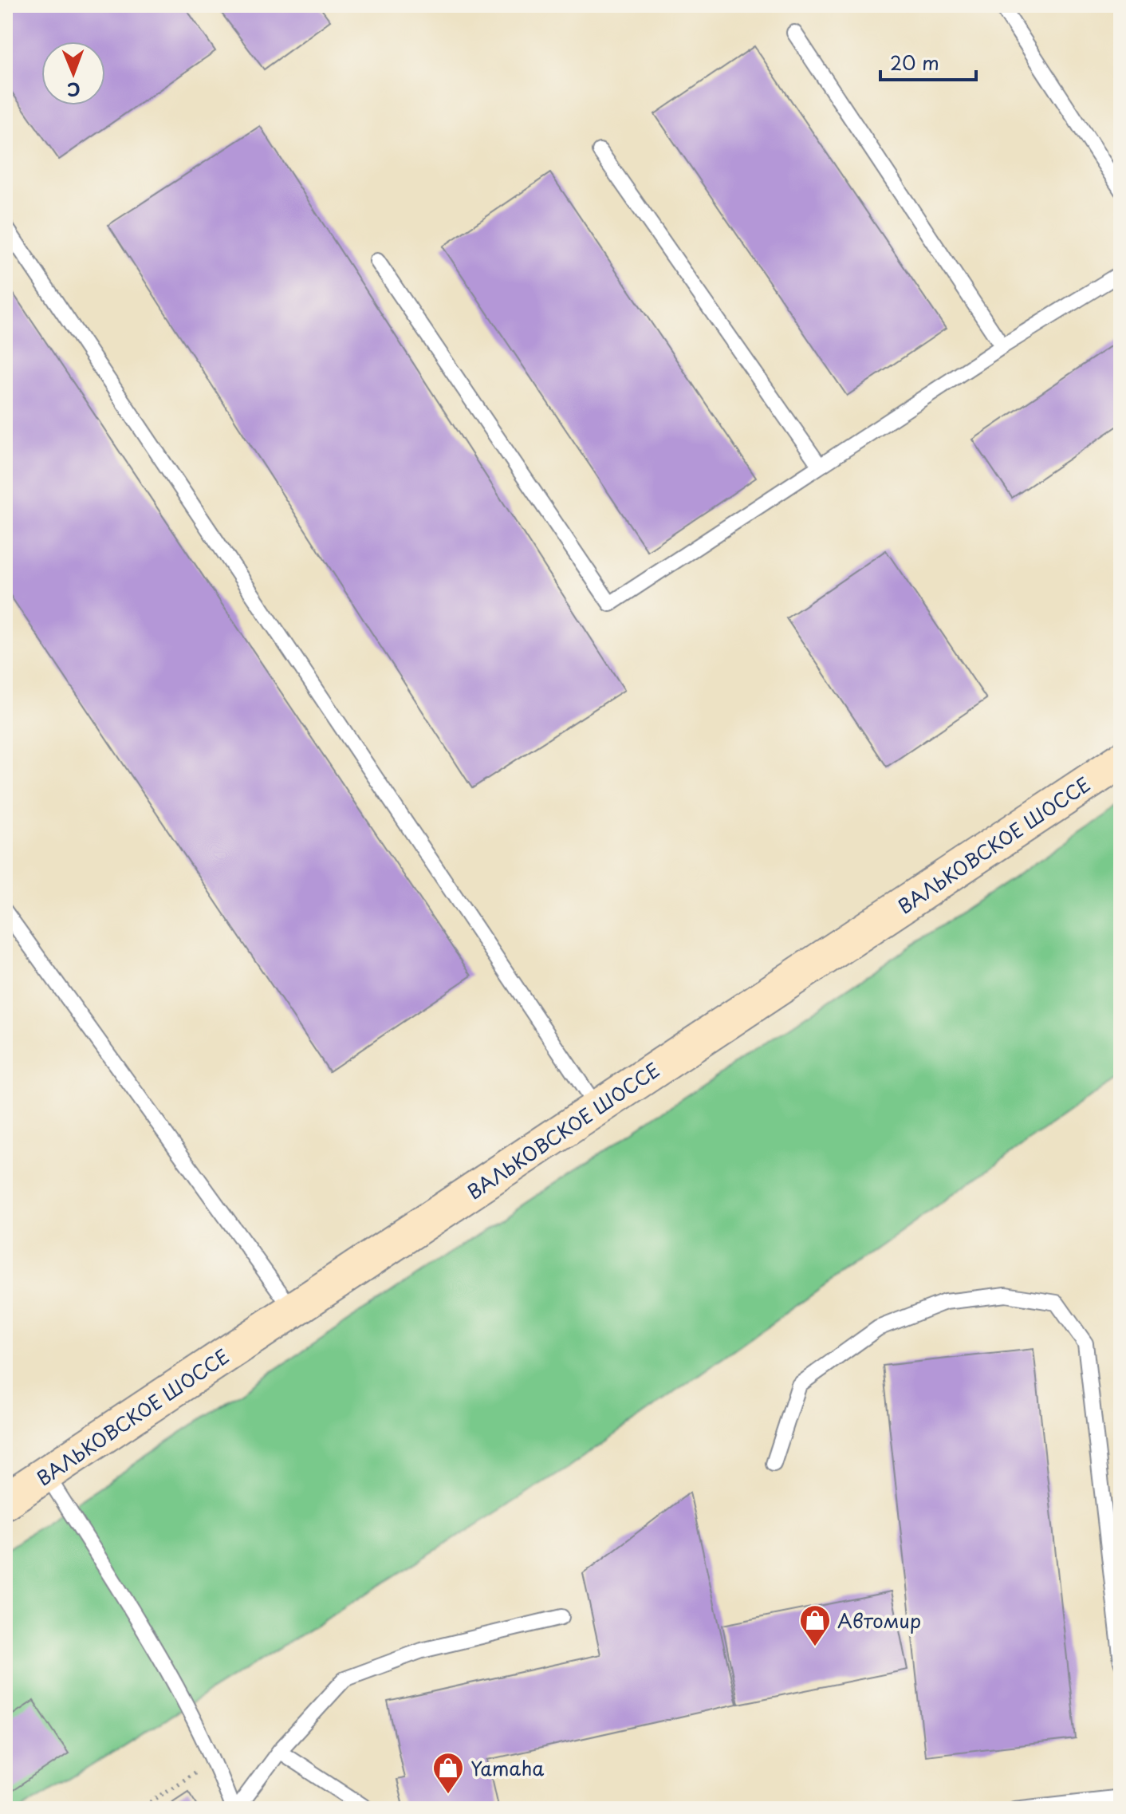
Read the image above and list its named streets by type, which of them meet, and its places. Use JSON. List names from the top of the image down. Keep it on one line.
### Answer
{"streets":{"main road":["ВАЛЬКОВСКОЕ ШОССЕ"]},"places":{"shop":["Автомир","Yamaha"]},"scale_bar":"20 m","north":"bottom"}
